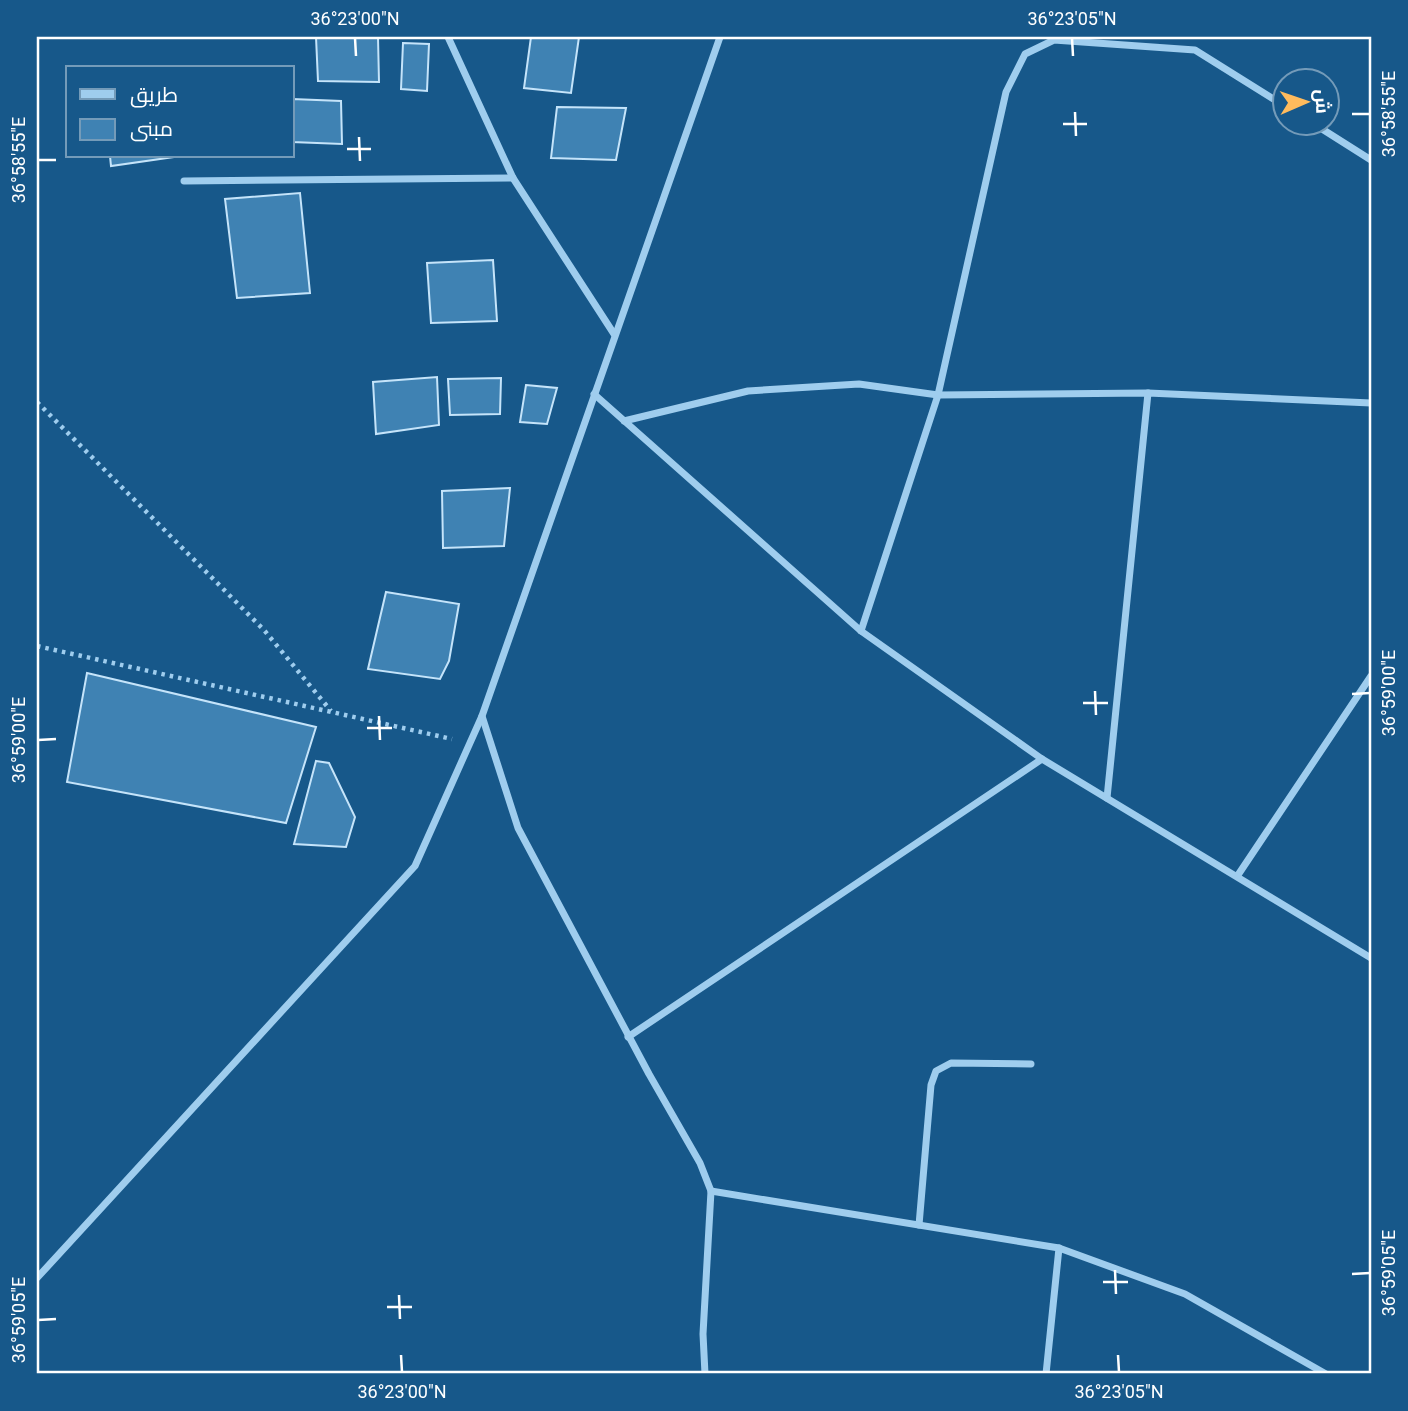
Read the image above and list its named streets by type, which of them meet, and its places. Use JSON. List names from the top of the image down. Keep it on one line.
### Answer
{"legend":["طريق","مبنى"],"north":"right","coordinates":["36°23'00\"N","36°23'05\"N","36°58'55\"E","36°59'00\"E","36°59'05\"E"]}
